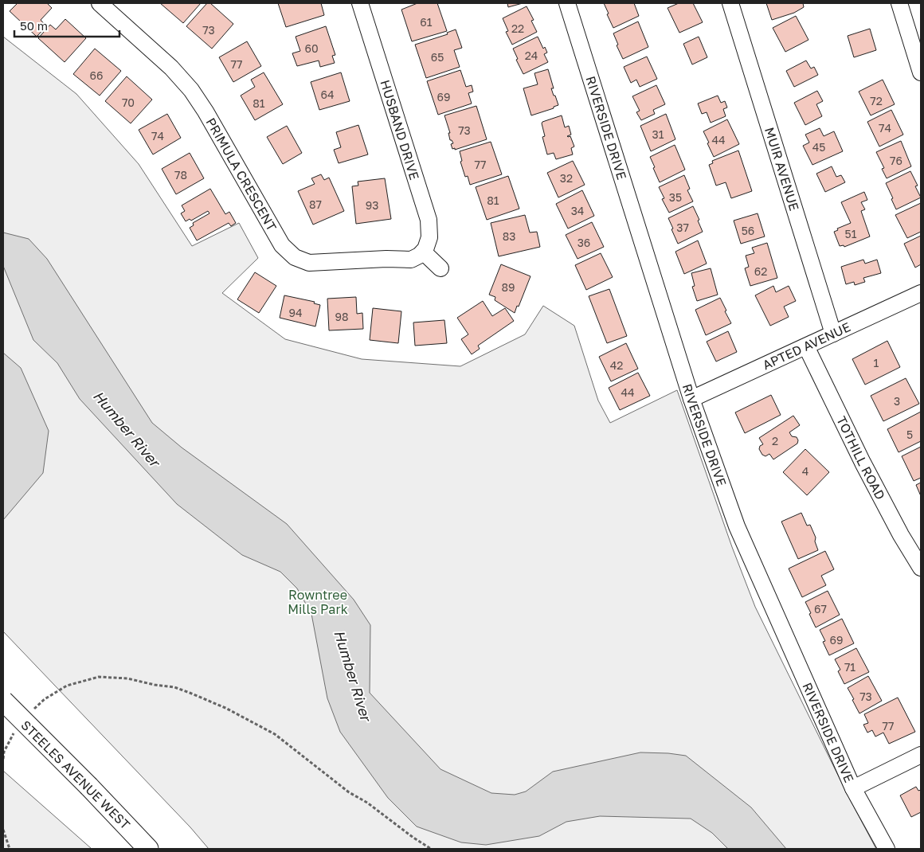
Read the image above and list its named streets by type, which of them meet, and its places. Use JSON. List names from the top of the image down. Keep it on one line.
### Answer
{"streets":{"main road":["STEELES AVENUE WEST"],"street":["RIVERSIDE DRIVE","HUSBAND DRIVE","MUIR AVENUE","PRIMULA CRESCENT","APTED AVENUE","TOTHILL ROAD"]},"crossings":[["RIVERSIDE DRIVE","APTED AVENUE"],["HUSBAND DRIVE","PRIMULA CRESCENT"],["MUIR AVENUE","APTED AVENUE"],["APTED AVENUE","TOTHILL ROAD"]],"water":["Humber River"],"parks":["Rowntree Mills Park"],"house_numbers":["61","22","73","60","24","65","77","66","64","69","72","70","81","74","73","31","74","44","45","76","77","78","32","35","81","87","93","34","37","56","51","83","36","62","89","94","98","1","42","44","3","5","2","4","67","69","71","73","77"],"scale_bar":"50 m"}
